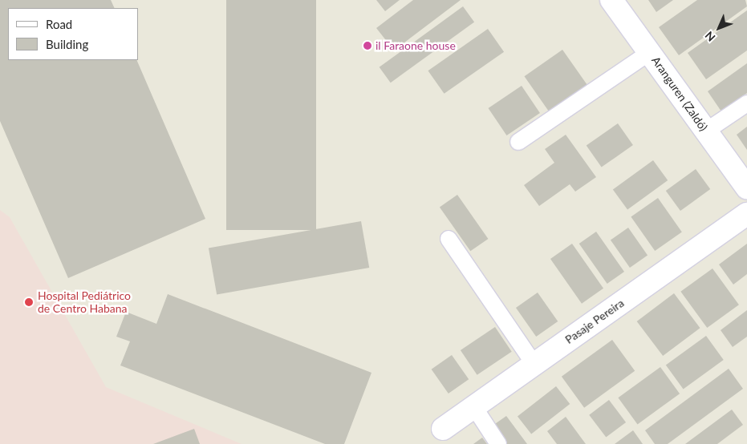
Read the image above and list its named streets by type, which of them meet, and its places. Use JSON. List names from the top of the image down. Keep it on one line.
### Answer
{"streets":{"street":["Aranguren (Zaldó)","Pasaje Pereira"]},"places":["il Faraone house","Hospital Pediátrico de Centro Habana"],"legend":["Road","Building"],"north":"bottom left"}
